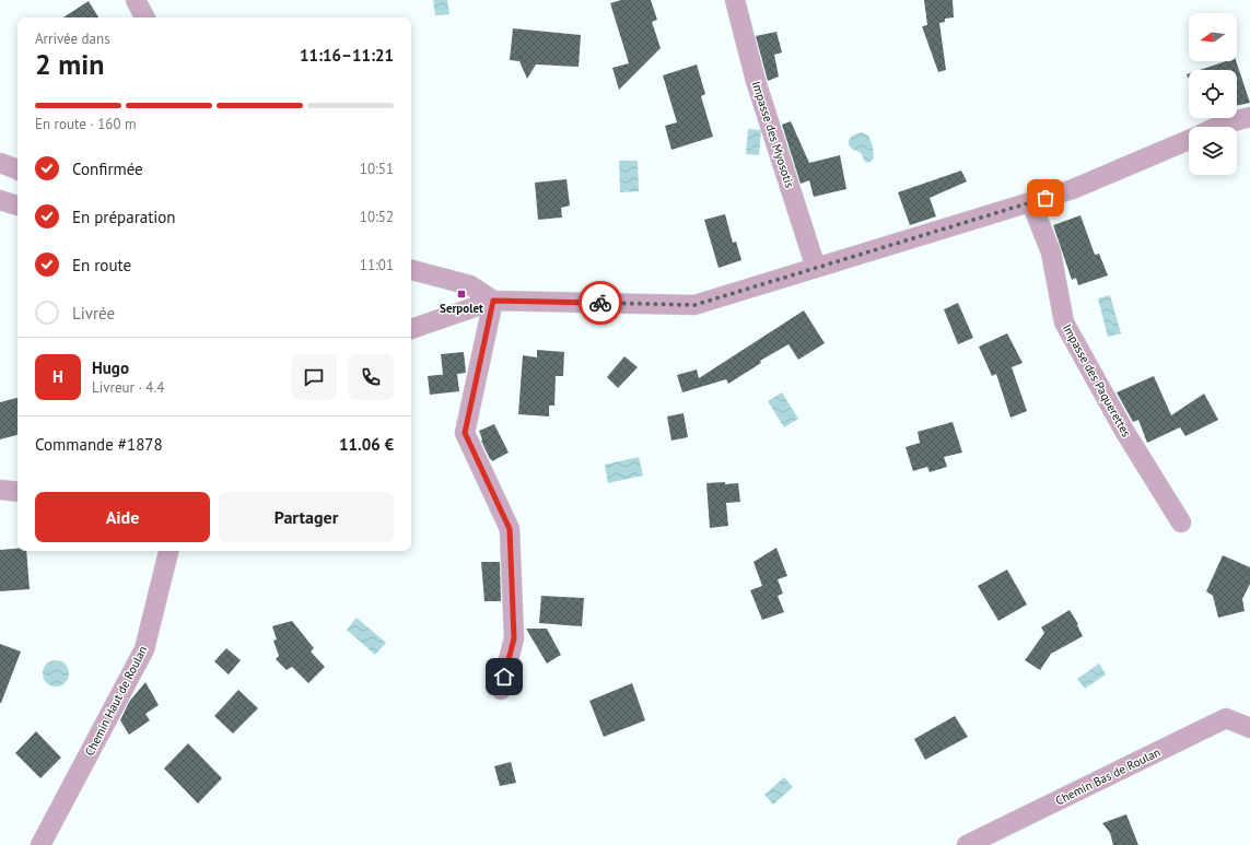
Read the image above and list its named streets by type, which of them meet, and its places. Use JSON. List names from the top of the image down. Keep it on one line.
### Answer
{"streets":{"street":["Impasse des Myosotis","Impasse des Paquerettes","Chemin Haut de Roulan","Chemin Bas de Roulan"]},"places":{"transit":["Serpolet"]},"north":"left","page":{"heading":["2 min","Arrivée dans","11:16–11:21"],"panel":["Hugo","Livreur · 4.4","Commande #1878","11.06 €"],"bar":"En route · 160 m","list":[["Confirmée","10:51"],["En préparation","10:52"],["En route","11:01"],"Livrée"],"round":"H","buttons":["Aide","Partager"]}}
